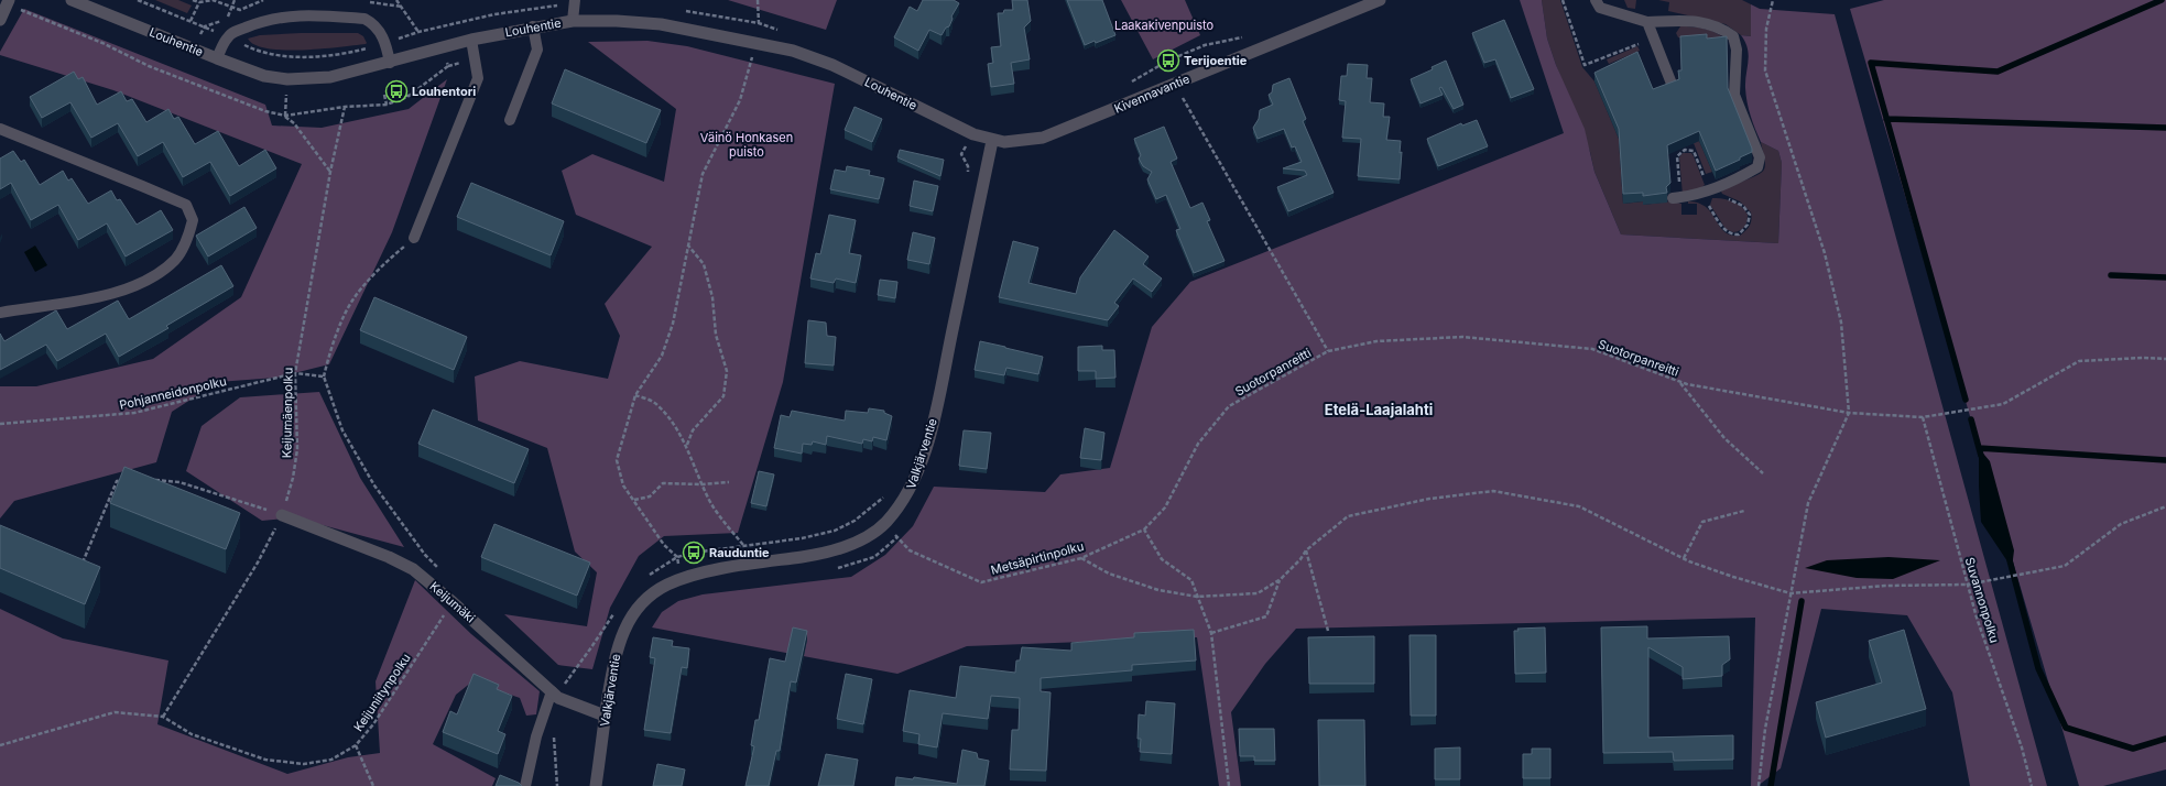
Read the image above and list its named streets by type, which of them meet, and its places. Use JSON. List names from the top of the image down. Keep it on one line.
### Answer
{"streets":{"street":["Louhentie","Kivennavantie","Valkjärventie","Keijumäki"],"path":["Suotorpanreitti","Pohjanneidonpolku","Keijumäenpolku","Metsäpirtinpolku","Suvannonpolku","Keijuniitynpolku"]},"crossings":[["Louhentie","Kivennavantie"],["Louhentie","Valkjärventie"],["Kivennavantie","Valkjärventie"],["Suotorpanreitti","Metsäpirtinpolku"],["Suotorpanreitti","Suvannonpolku"],["Pohjanneidonpolku","Keijumäenpolku"],["Keijumäenpolku","Keijumäki"],["Keijumäenpolku","Keijuniitynpolku"],["Valkjärventie","Keijumäki"],["Keijumäki","Keijuniitynpolku"]],"districts":["Etelä-Laajalahti"],"parks":["Laakakivenpuisto","Väinö Honkasen puisto"],"places":{"bus stop":["Terijoentie","Louhentori","Rauduntie"]}}
